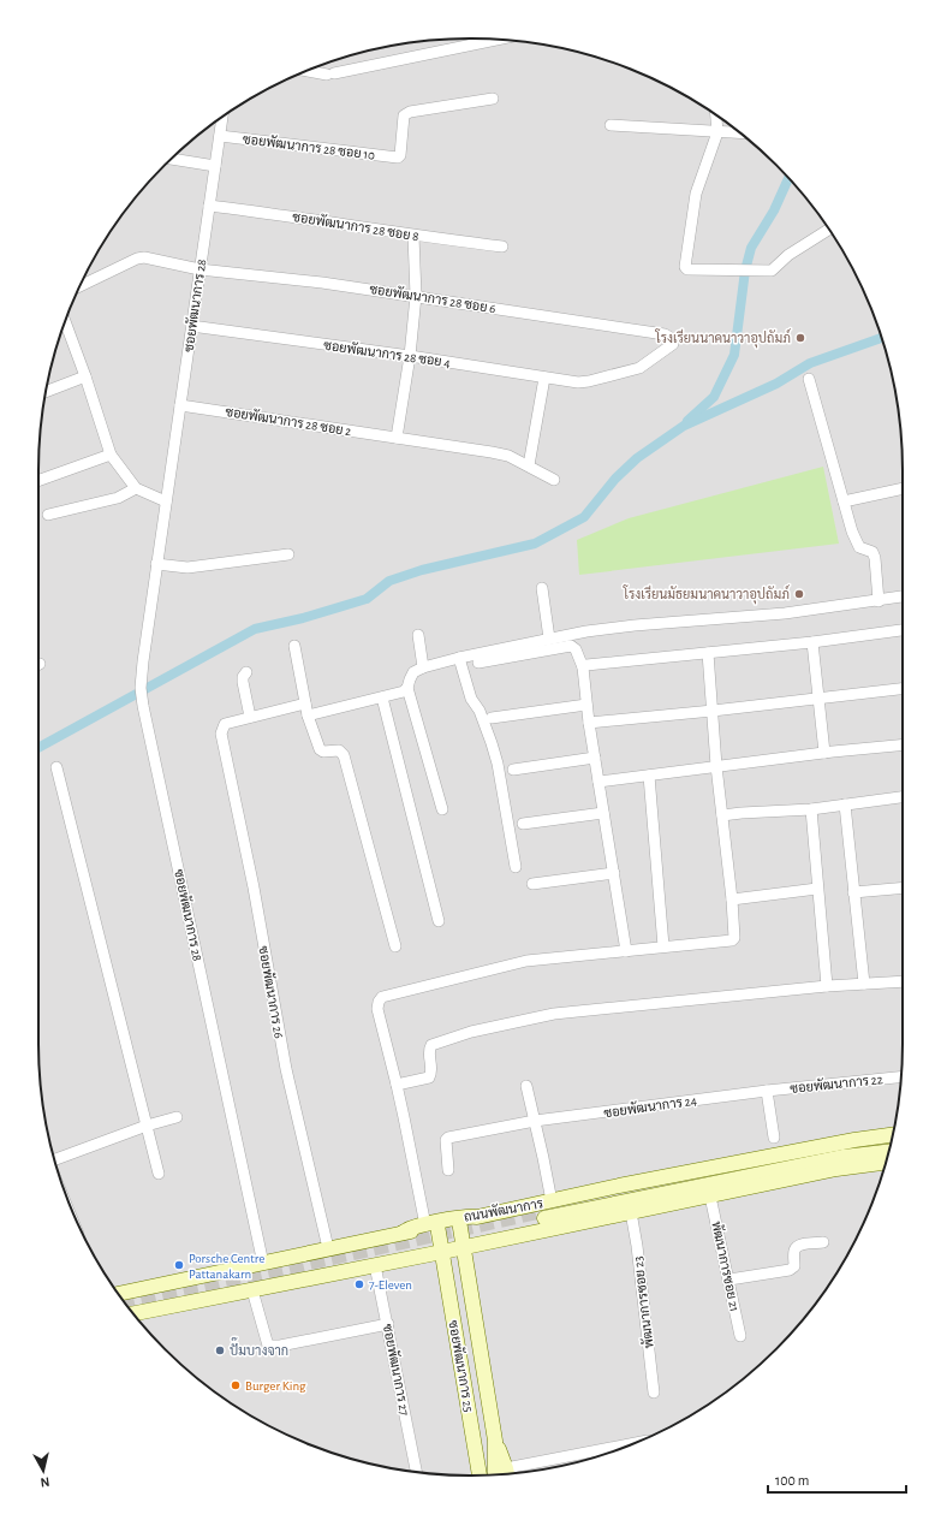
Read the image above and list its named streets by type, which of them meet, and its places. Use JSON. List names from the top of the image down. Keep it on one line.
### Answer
{"streets":{"main road":["ถนนพัฒนาการ","ซอยพัฒนาการ 25"],"street":["ซอยพัฒนาการ 28 ซอย 10","ซอยพัฒนาการ 28 ซอย 8","ซอยพัฒนาการ 28 ซอย 6","ซอยพัฒนาการ 28","ซอยพัฒนาการ 28 ซอย 4","ซอยพัฒนาการ 28 ซอย 2","ซอยพัฒนาการ 26","ซอยพัฒนาการ 22","ซอยพัฒนาการ 24","พัฒนาการซอย 21","พัฒนาการซอย 23","ซอยพัฒนาการ 27"]},"crossings":[["ซอยพัฒนาการ 28 ซอย 10","ซอยพัฒนาการ 28"],["ซอยพัฒนาการ 28 ซอย 8","ซอยพัฒนาการ 28"],["ซอยพัฒนาการ 28 ซอย 6","ซอยพัฒนาการ 28"],["ซอยพัฒนาการ 28 ซอย 6","ซอยพัฒนาการ 28 ซอย 4"],["ซอยพัฒนาการ 28","ซอยพัฒนาการ 28 ซอย 4"],["ซอยพัฒนาการ 28","ซอยพัฒนาการ 28 ซอย 2"],["ซอยพัฒนาการ 22","ซอยพัฒนาการ 24"],["ถนนพัฒนาการ","พัฒนาการซอย 21"],["ถนนพัฒนาการ","พัฒนาการซอย 23"],["ถนนพัฒนาการ","ซอยพัฒนาการ 25"],["ถนนพัฒนาการ","ซอยพัฒนาการ 27"]],"places":["โรงเรียนนาคนาวาอุปถัมภ์","โรงเรียนมัธยมนาคนาวาอุปถัมภ์","Porsche Centre Pattanakarn","7-Eleven","ปั๊มบางจาก","Burger King"],"scale_bar":"100 m","north":"bottom"}
